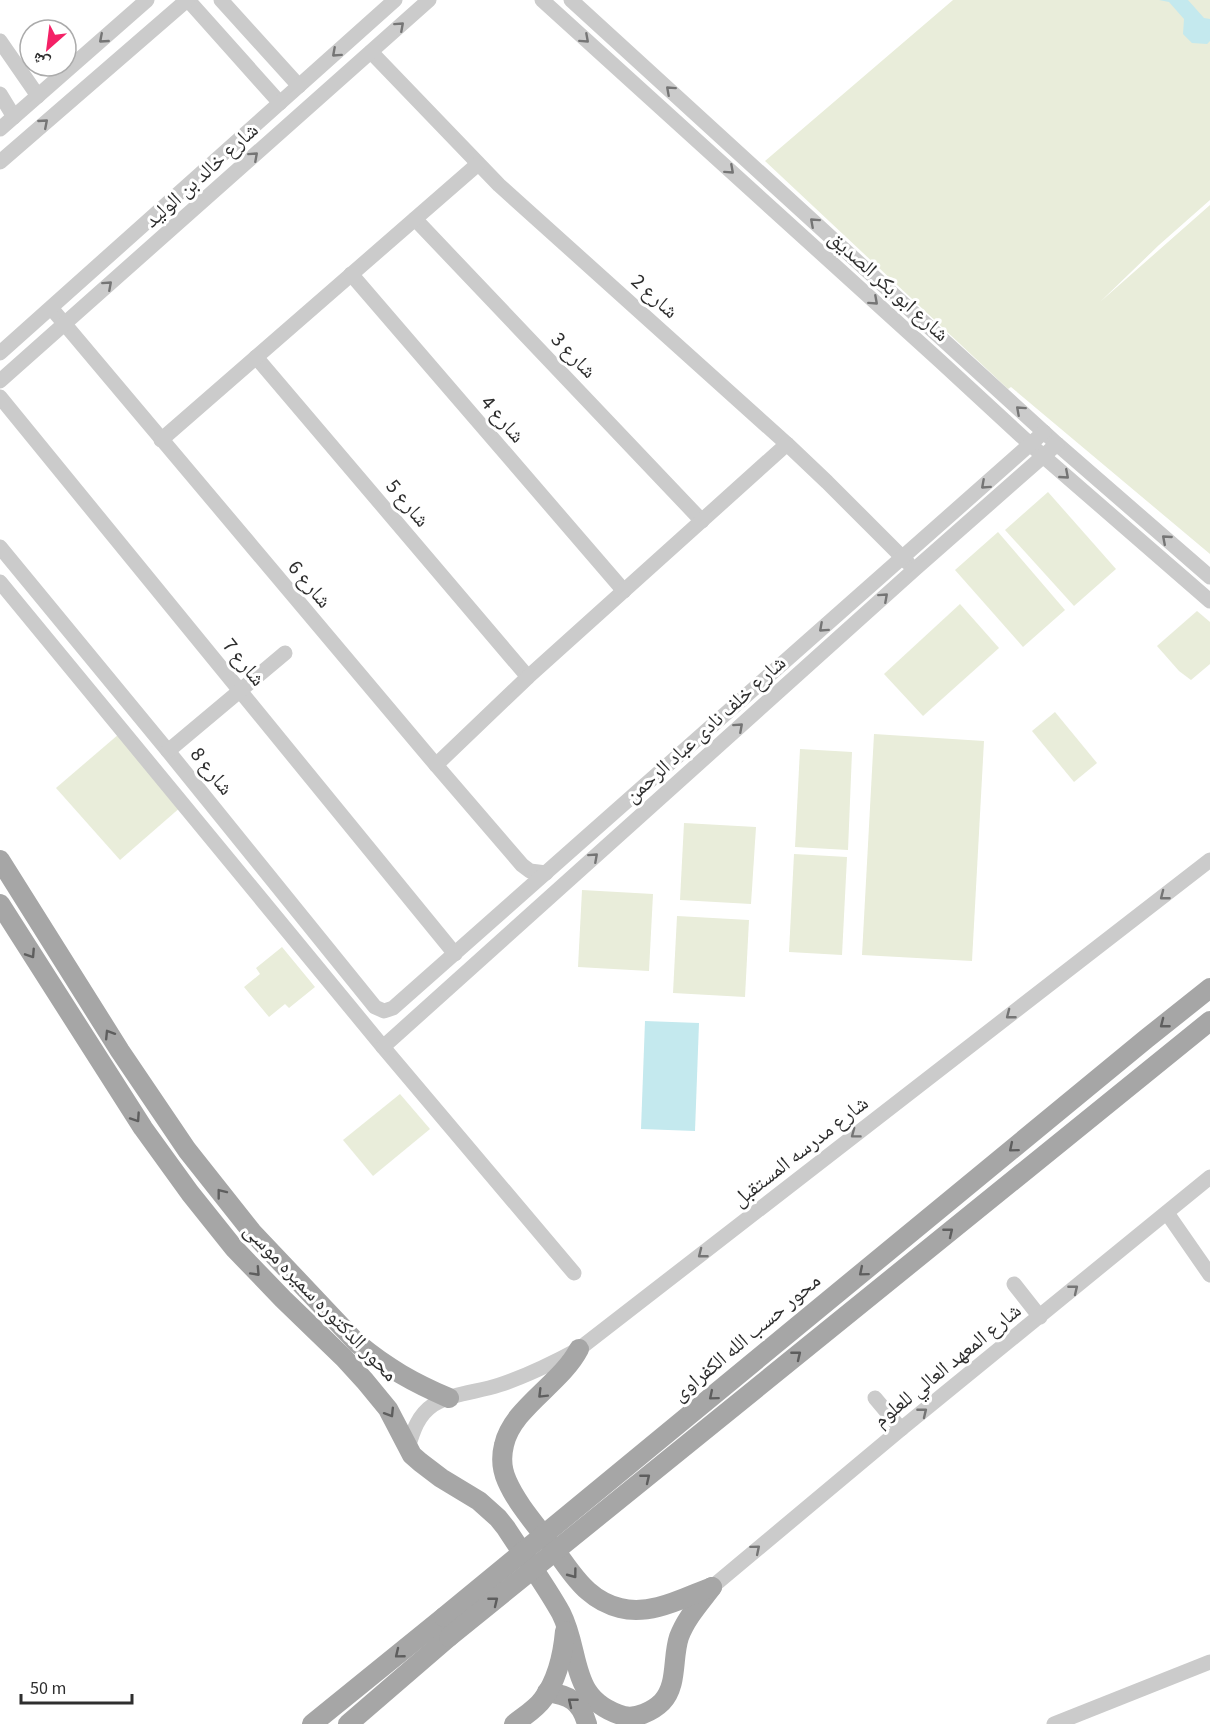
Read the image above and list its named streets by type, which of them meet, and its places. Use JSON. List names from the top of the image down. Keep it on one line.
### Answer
{"streets":{"main road":["محور الدكتوره سميره موسى","محور حسب الله الكفراوى"],"street":["شارع خالد بن الوليد","شارع ابو بكر الصديق","شارع 2","شارع 3","شارع 4","شارع 5","شارع 6","شارع 7","شارع خلف نادى عباد الرحمن","شارع 8","شارع مدرسه المستقبل","شارع المعهد العالي للعلوم"]},"crossings":[["شارع خالد بن الوليد","شارع 2"],["شارع خالد بن الوليد","شارع 6"],["شارع ابو بكر الصديق","شارع خلف نادى عباد الرحمن"],["شارع 2","شارع خلف نادى عباد الرحمن"],["شارع 6","شارع خلف نادى عباد الرحمن"],["شارع 7","شارع خلف نادى عباد الرحمن"],["شارع خلف نادى عباد الرحمن","شارع 8"],["شارع مدرسه المستقبل","محور الدكتوره سميره موسى"]],"one_way":["شارع مدرسه المستقبل","شارع المعهد العالي للعلوم"],"scale_bar":"50 m","north":"bottom left"}
